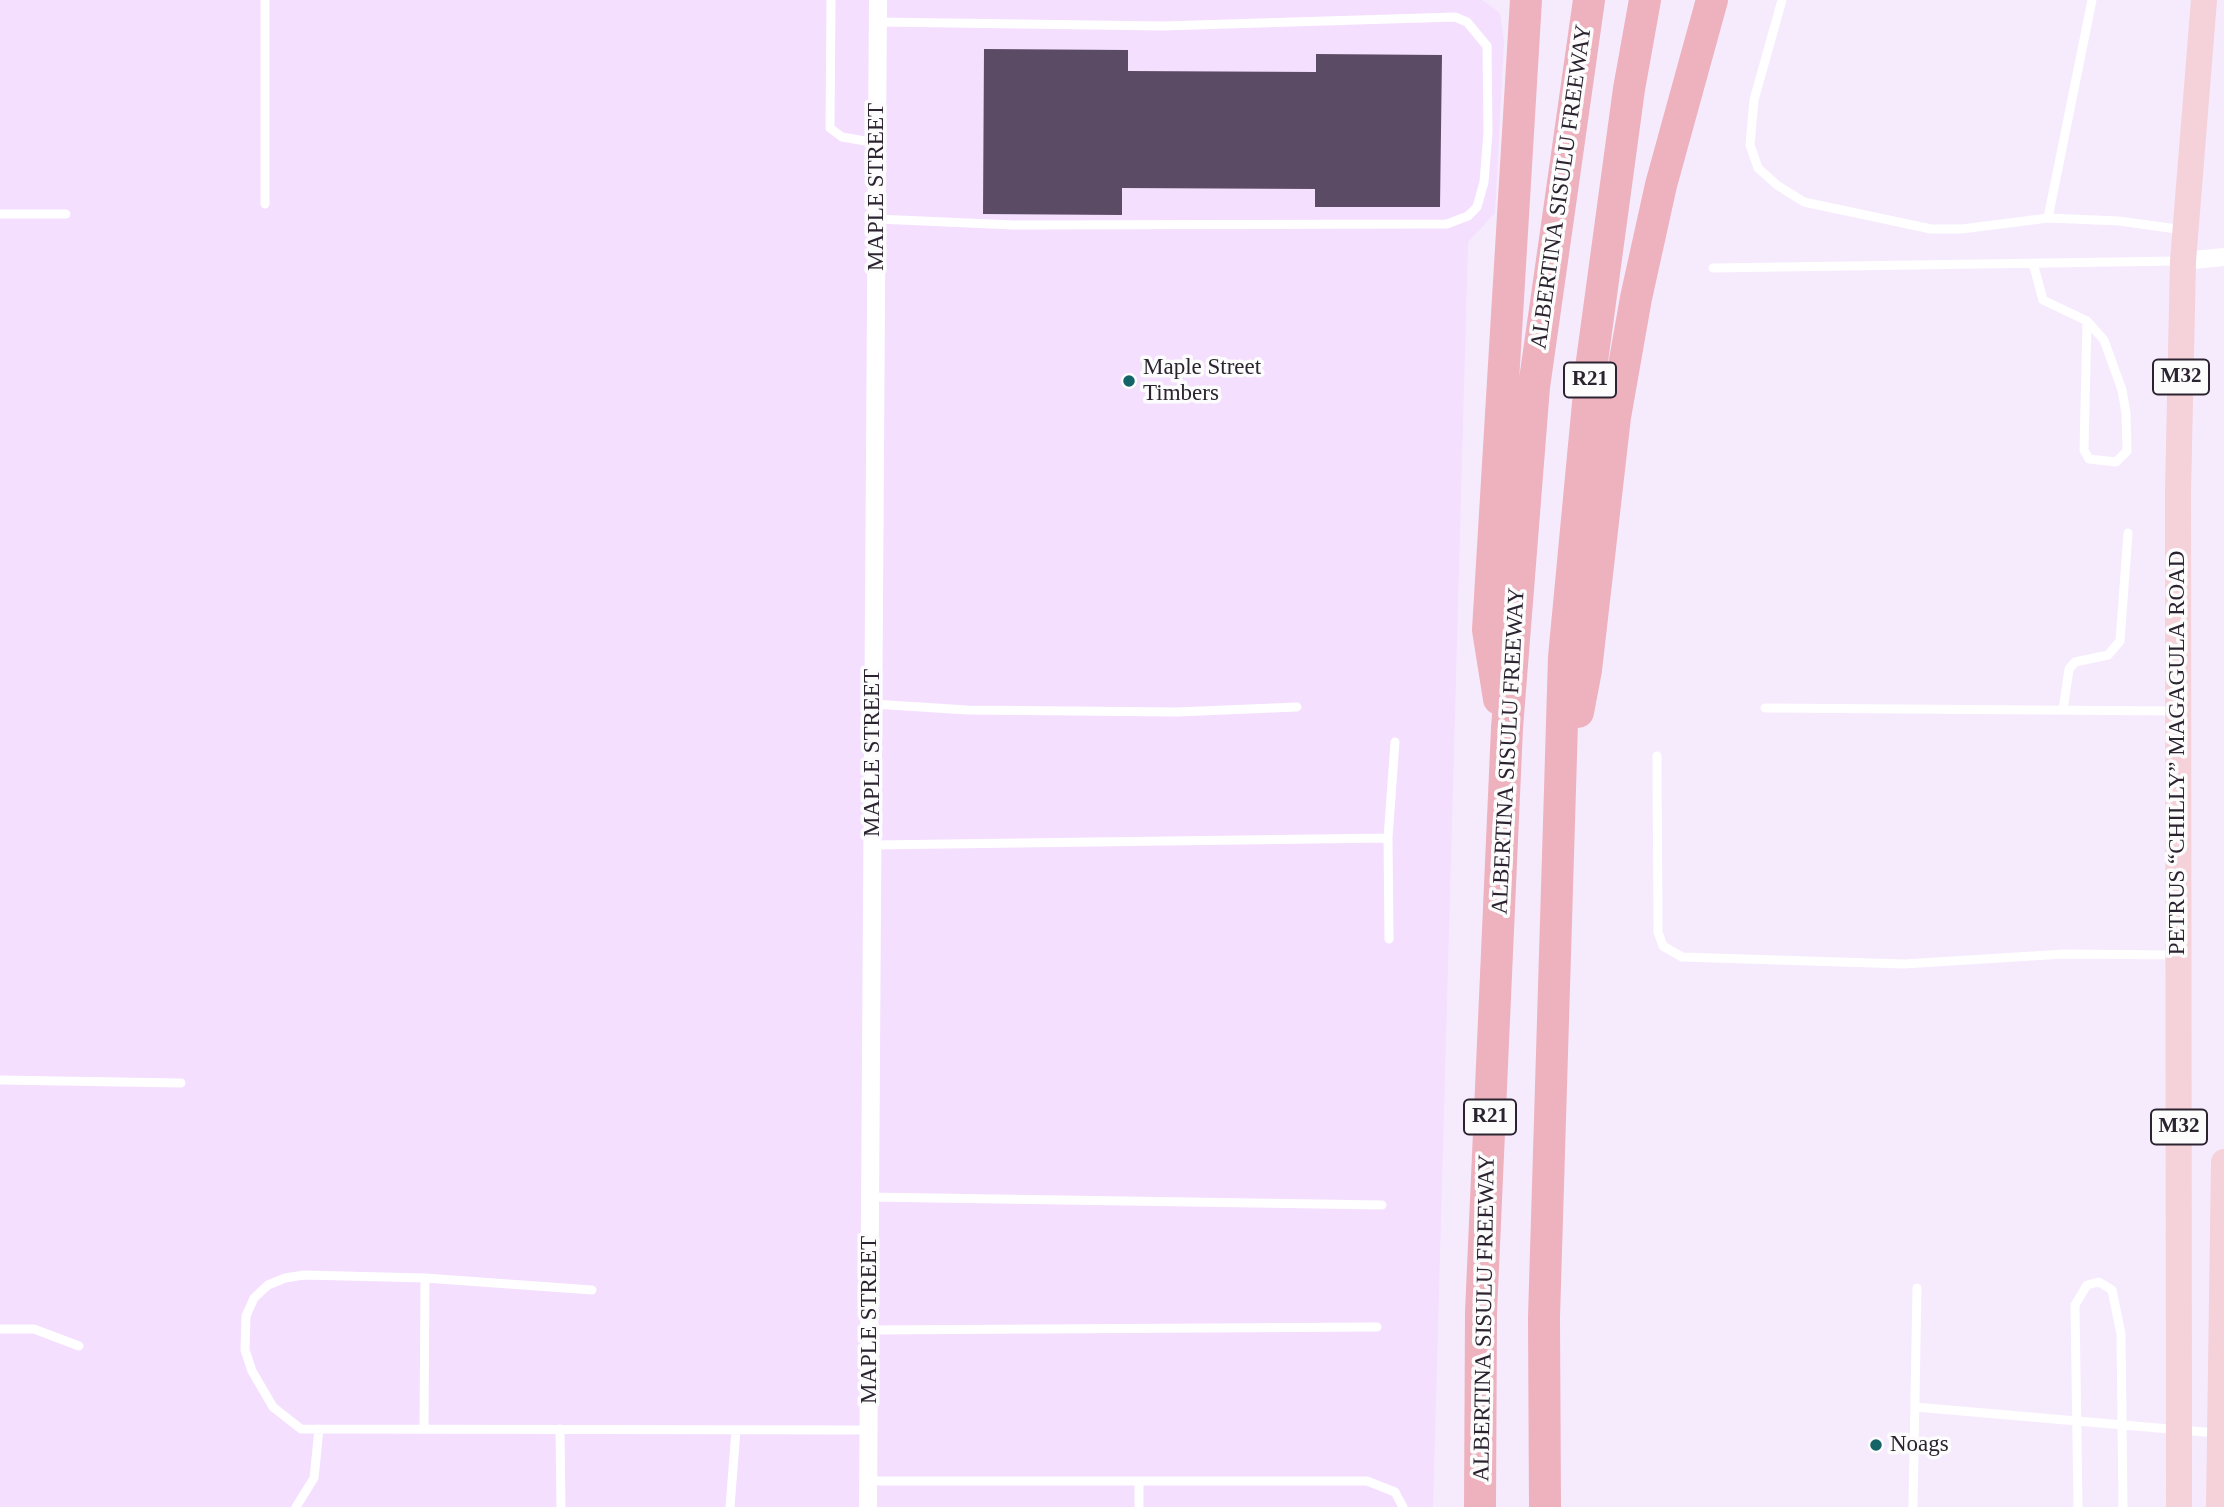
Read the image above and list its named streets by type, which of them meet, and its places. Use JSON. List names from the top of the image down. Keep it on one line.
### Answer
{"streets":{"highway":["ALBERTINA SISULU FREEWAY","R21"],"main road":["M32","PETRUS “CHILLY” MAGAGULA ROAD"],"street":["MAPLE STREET"]},"places":["Maple Street Timbers","Noags"]}
